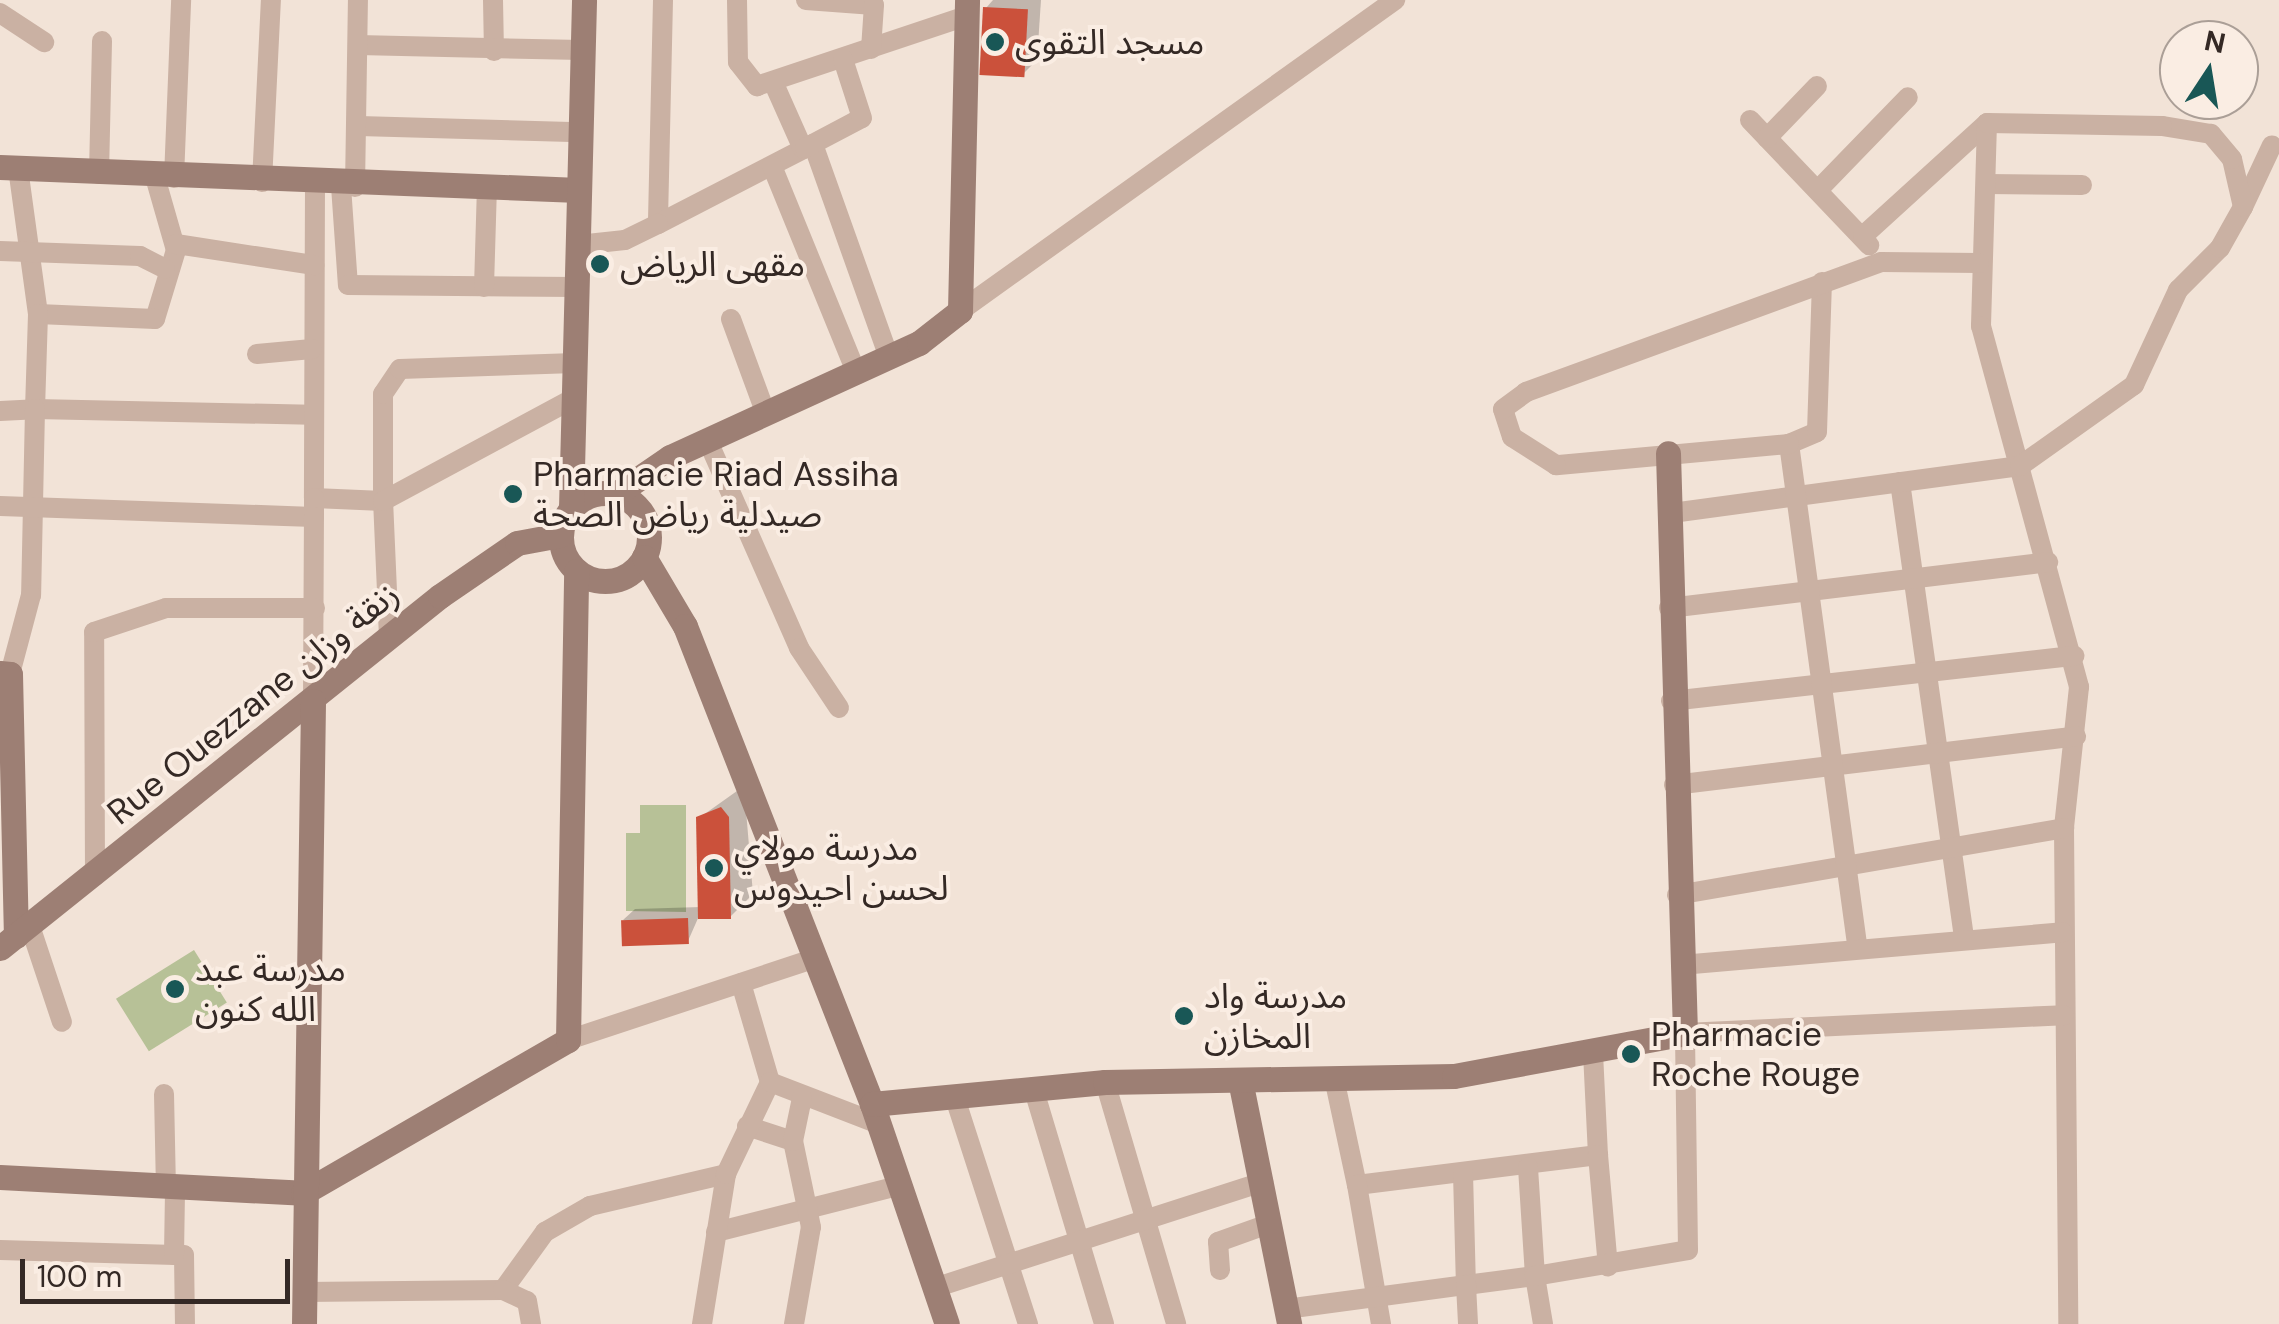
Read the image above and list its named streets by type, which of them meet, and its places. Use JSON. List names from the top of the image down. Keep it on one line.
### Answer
{"streets":{"street":["Rue Ouezzane زنقة وزان"]},"places":["مسجد التقوى","مقهى الرياض","Pharmacie Riad Assiha صيدلية رياض الصحة","مدرسة مولاي لحسن احيدوس","مدرسة عبد الله كنون","مدرسة واد المخازن","Pharmacie Roche Rouge"],"scale_bar":"100 m","north":"top"}
